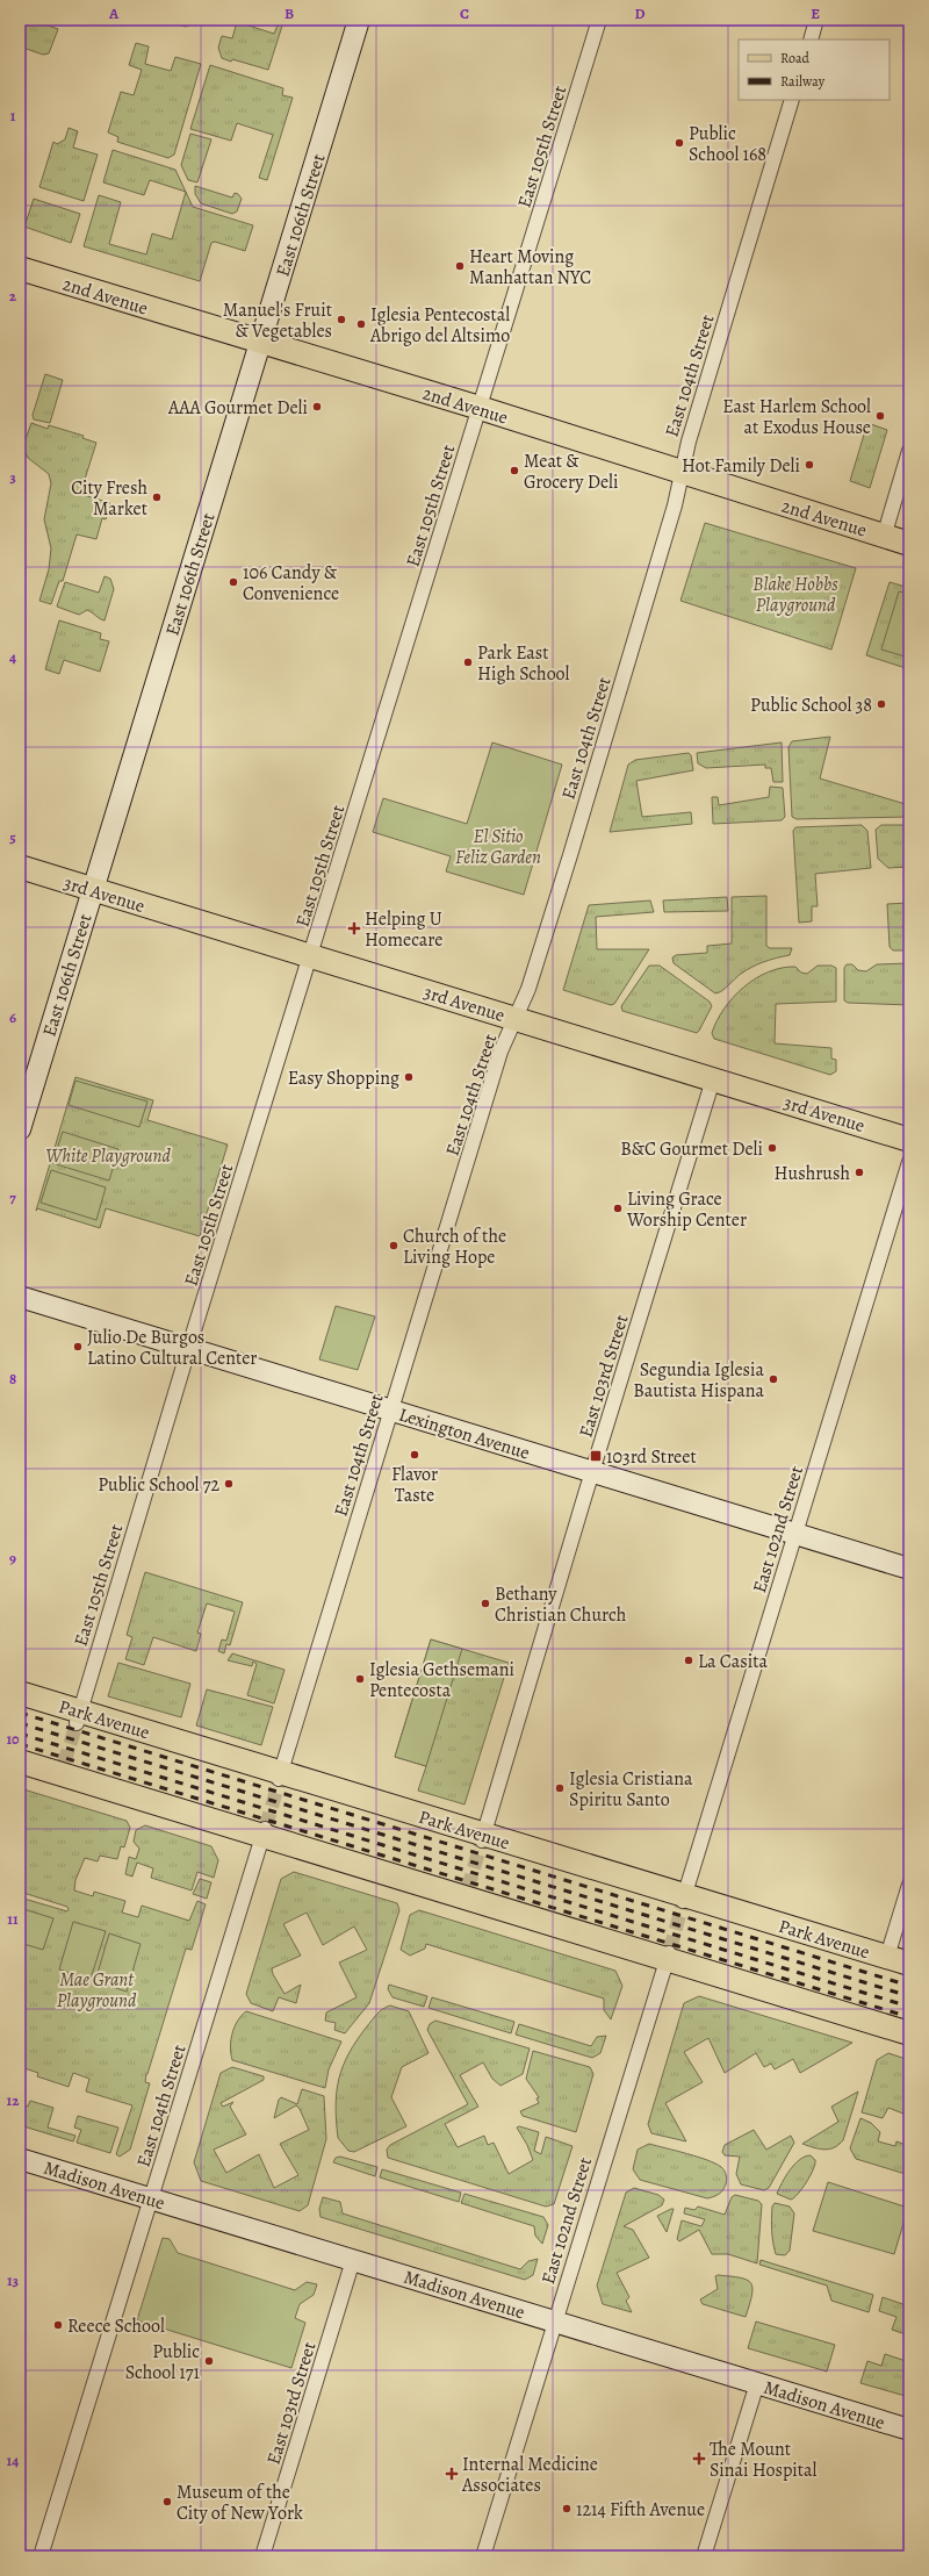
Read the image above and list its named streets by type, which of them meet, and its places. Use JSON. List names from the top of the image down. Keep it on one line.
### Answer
{"streets":{"main road":["East 106th Street","2nd Avenue","3rd Avenue","Lexington Avenue","Park Avenue","Madison Avenue"],"street":["East 105th Street","East 104th Street","East 103rd Street","East 102nd Street"]},"crossings":[["East 105th Street","2nd Avenue"],["East 105th Street","3rd Avenue"],["East 105th Street","Lexington Avenue"],["East 105th Street","Park Avenue"],["East 106th Street","2nd Avenue"],["East 106th Street","3rd Avenue"],["2nd Avenue","East 104th Street"],["East 104th Street","3rd Avenue"],["East 104th Street","Lexington Avenue"],["East 104th Street","Park Avenue"],["East 104th Street","Madison Avenue"],["3rd Avenue","East 103rd Street"],["East 103rd Street","Lexington Avenue"],["East 103rd Street","Park Avenue"],["East 103rd Street","Madison Avenue"],["Lexington Avenue","East 102nd Street"],["East 102nd Street","Park Avenue"],["East 102nd Street","Madison Avenue"]],"parks":["Blake Hobbs Playground","El Sitio Feliz Garden","White Playground","Mae Grant Playground"],"places":{"other":["Public School 168","Heart Moving Manhattan NYC","Manuel's Fruit & Vegetables","Iglesia Pentecostal Abrigo del Altsimo","AAA Gourmet Deli","East Harlem School at Exodus House","Hot Family Deli","Meat & Grocery Deli","City Fresh Market","106 Candy & Convenience","Park East High School","Public School 38","Easy Shopping","B&C Gourmet Deli","Hushrush","Living Grace Worship Center","Church of the Living Hope","Julio De Burgos Latino Cultural Center","Segundia Iglesia Bautista Hispana","Flavor Taste","Public School 72","Bethany Christian Church","La Casita","Iglesia Gethsemani Pentecosta","Iglesia Cristiana Spiritu Santo","Reece School","Public School 171","Museum of the City of New York","1214 Fifth Avenue"],"health":["Helping U Homecare","The Mount Sinai Hospital","Internal Medicine Associates"],"transit":["103rd Street"]},"legend":["Road","Railway"],"grid":{"columns":["A","B","C","D","E"],"rows":["1","2","3","4","5","6","7","8","9","10","11","12","13","14"]}}
